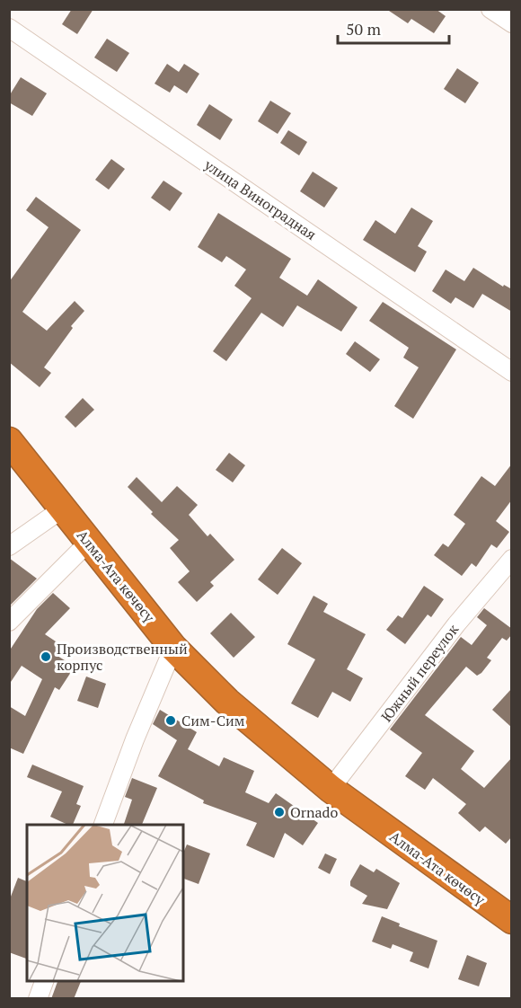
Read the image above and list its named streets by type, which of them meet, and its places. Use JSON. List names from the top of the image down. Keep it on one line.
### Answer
{"streets":{"highway":["Алма-Ата көчөсү"],"street":["улица Виноградная","Южный переулок"]},"crossings":[["Алма-Ата көчөсү","Южный переулок"]],"places":["Производственный корпус","Сим-Сим","Ornado"],"scale_bar":"50 m"}
